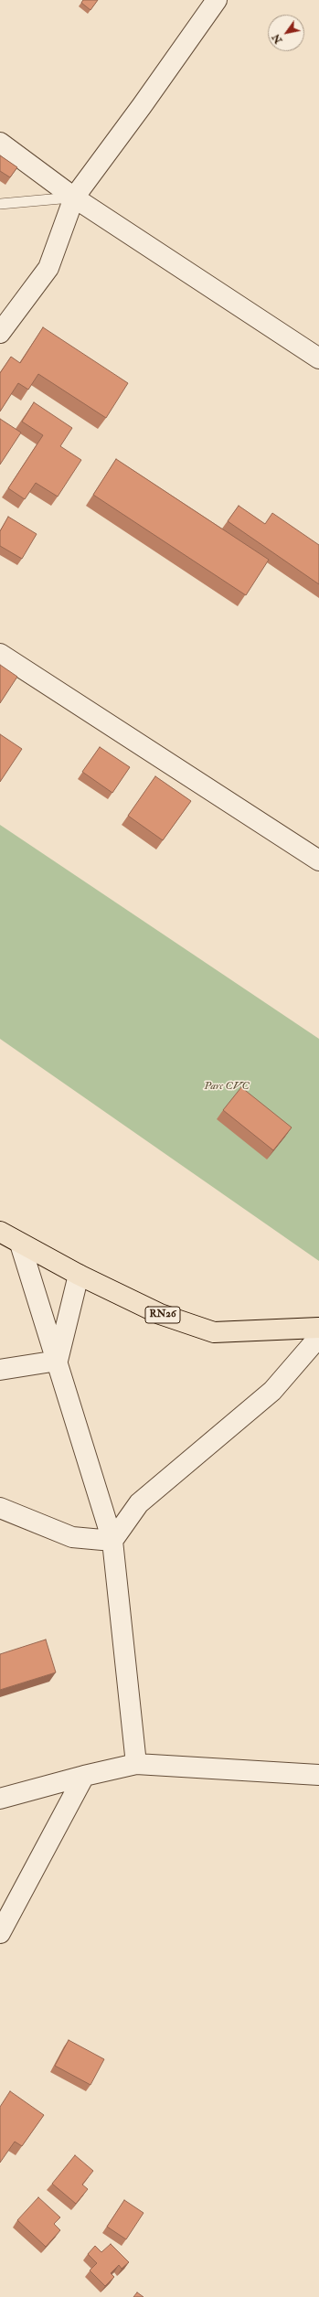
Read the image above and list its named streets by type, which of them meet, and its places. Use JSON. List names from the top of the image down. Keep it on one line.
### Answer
{"streets":{"main road":["RN26"]},"parks":["Parc CVC"],"north":"bottom left"}
